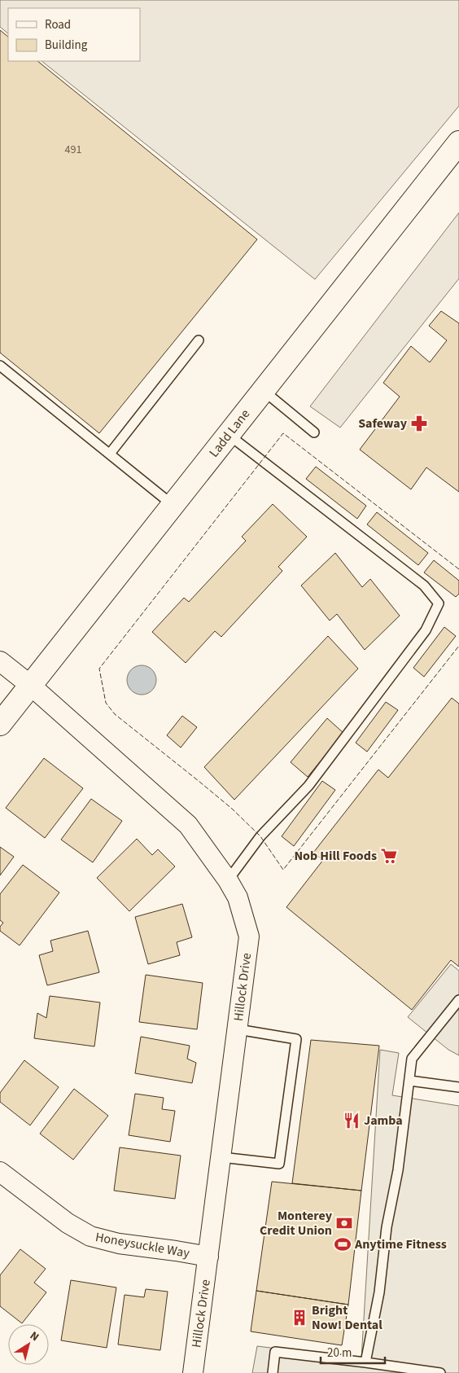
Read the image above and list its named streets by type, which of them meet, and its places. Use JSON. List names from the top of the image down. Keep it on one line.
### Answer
{"streets":{"street":["Ladd Lane","Hillock Drive","Honeysuckle Way"]},"crossings":[["Ladd Lane","Hillock Drive"],["Hillock Drive","Honeysuckle Way"]],"places":{"pharmacy":["Safeway"],"supermarket":["Nob Hill Foods"],"restaurant":["Jamba"],"bank":["Monterey Credit Union"],"sports":["Anytime Fitness"],"building":["Bright Now! Dental"]},"house_numbers":["491"],"legend":["Road","Building"],"scale_bar":"20 m","north":"top right"}
